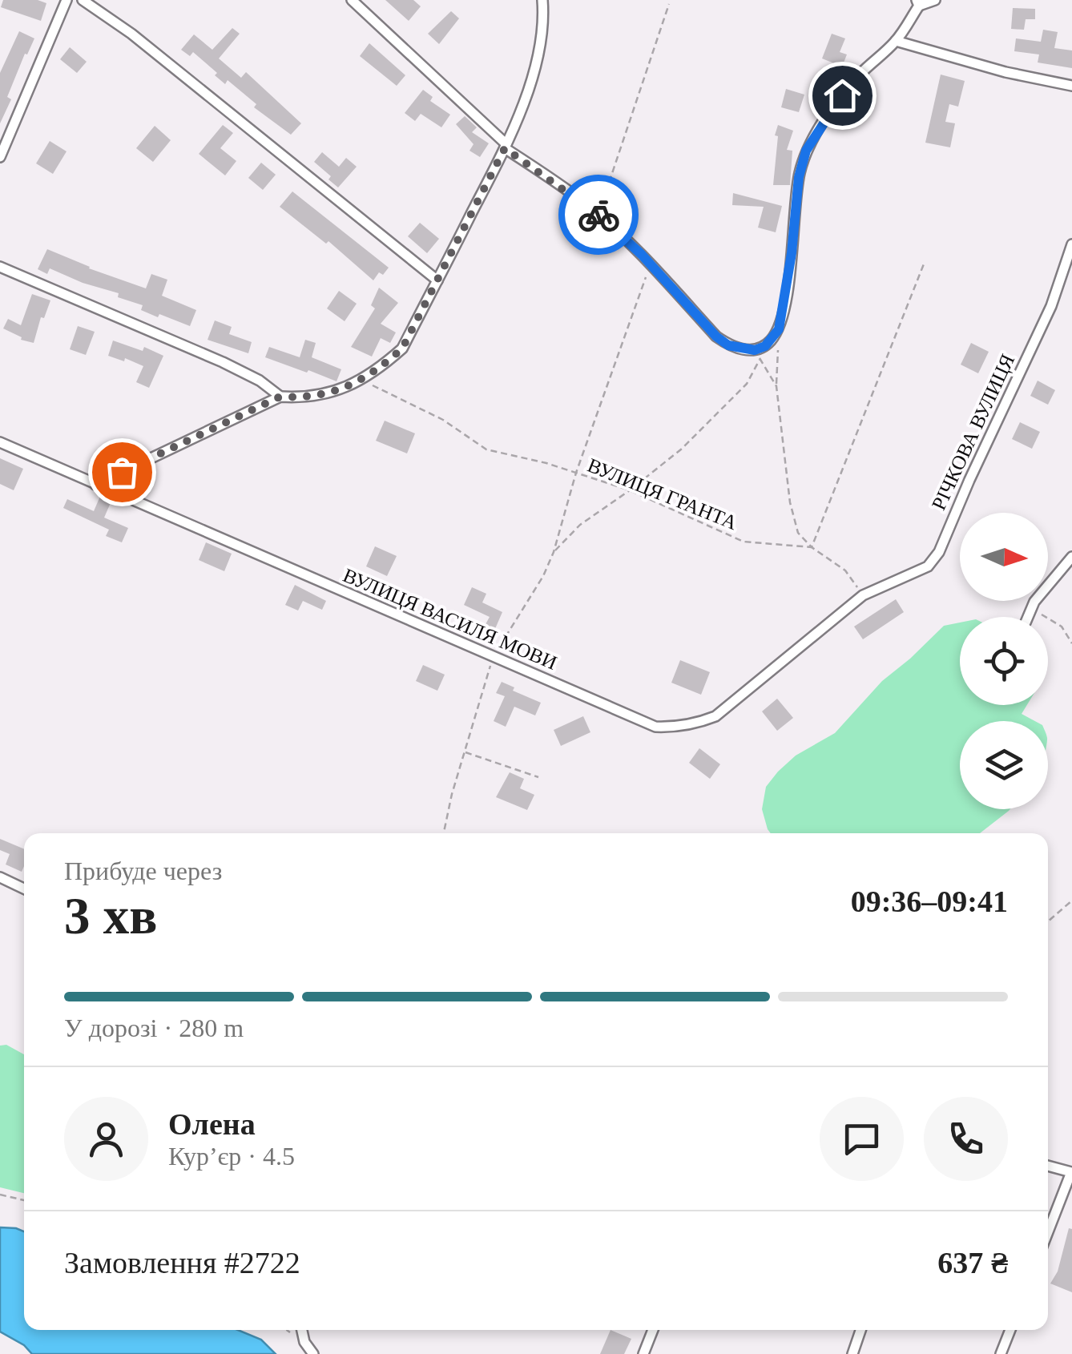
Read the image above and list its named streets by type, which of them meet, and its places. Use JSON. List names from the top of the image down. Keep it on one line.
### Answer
{"streets":{"street":["РІЧКОВА ВУЛИЦЯ","ВУЛИЦЯ ВАСИЛЯ МОВИ"],"path":["ВУЛИЦЯ ГРАНТА"]},"crossings":[["РІЧКОВА ВУЛИЦЯ","ВУЛИЦЯ ВАСИЛЯ МОВИ"]],"north":"right","page":{"heading":["3 хв","Прибуде через","09:36–09:41"],"panel":["Олена","Кур’єр · 4.5","Замовлення #2722","637 ₴"],"bar":"У дорозі · 280 m"}}
